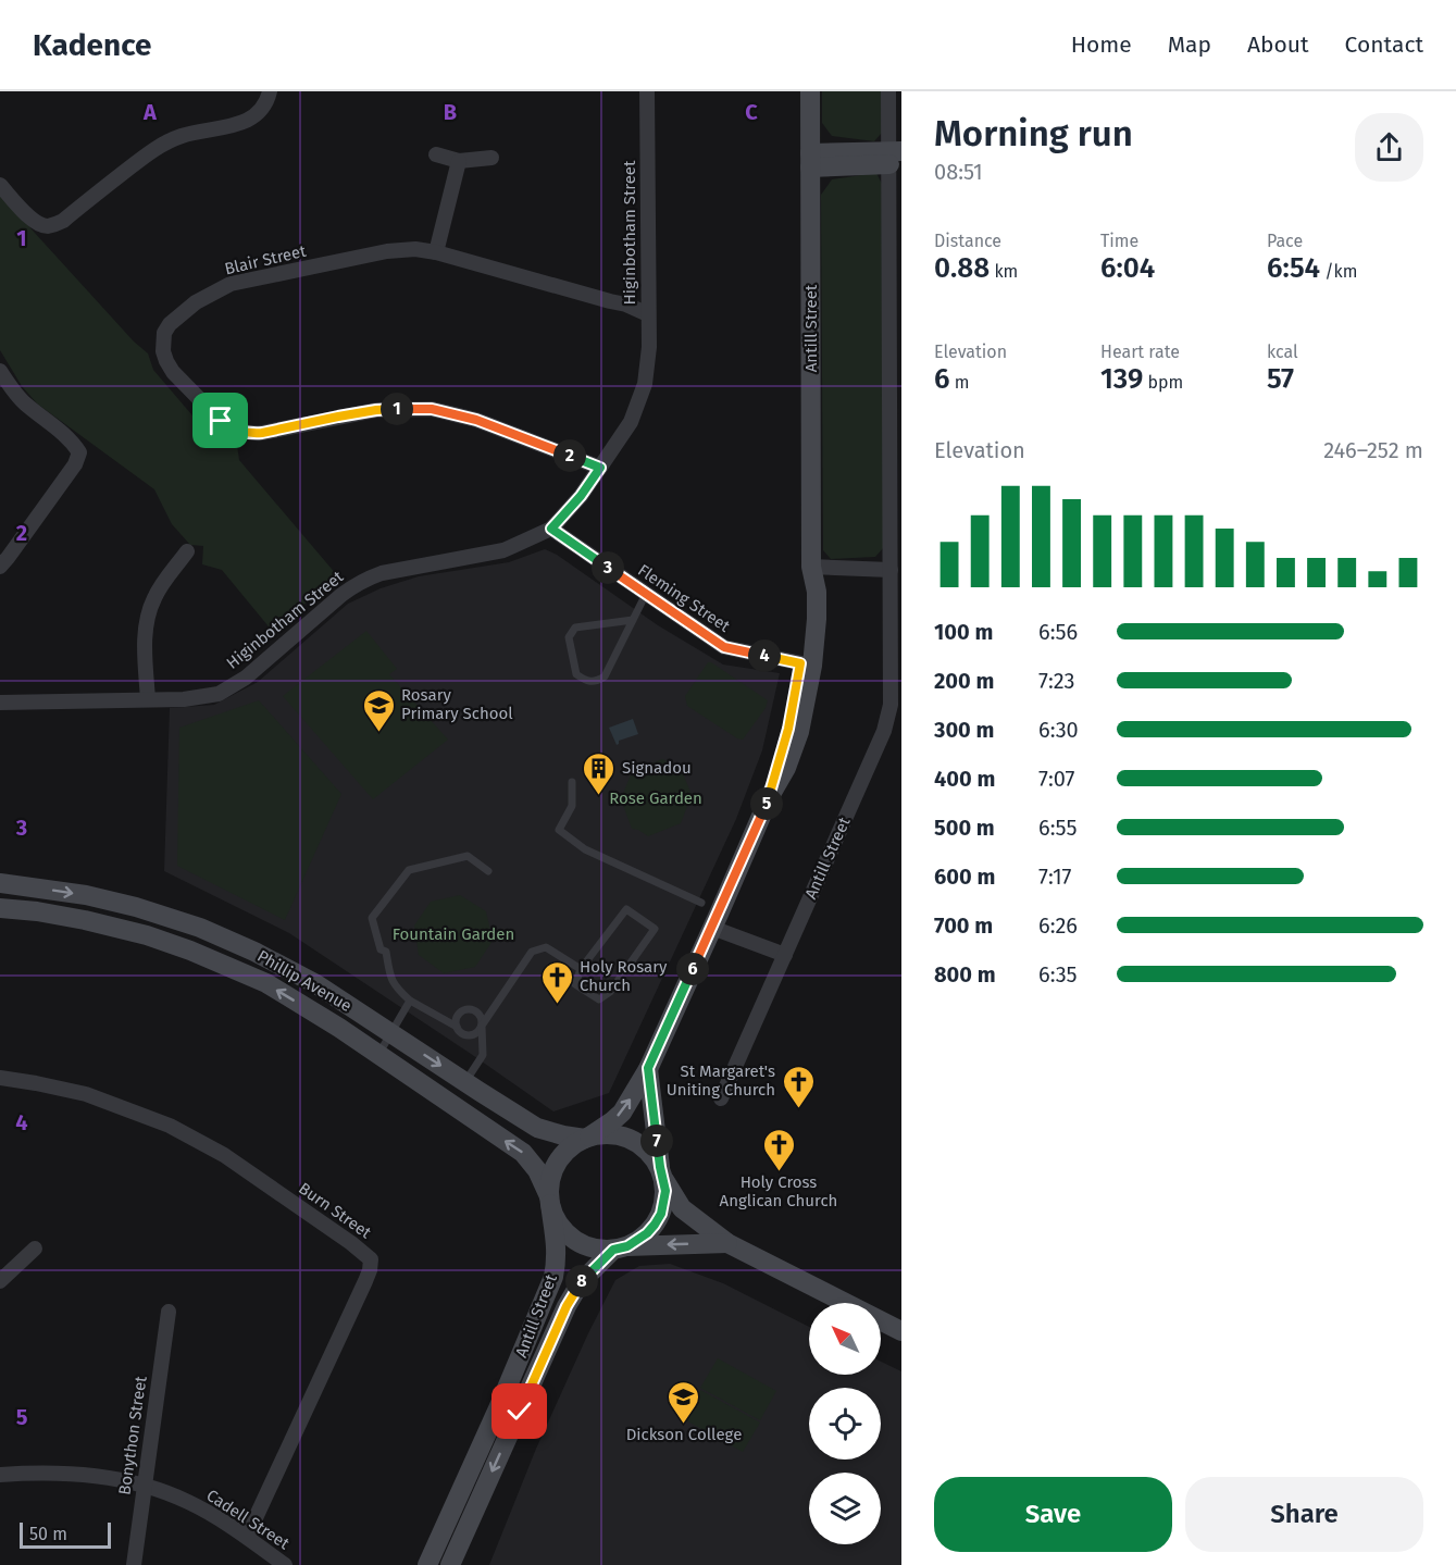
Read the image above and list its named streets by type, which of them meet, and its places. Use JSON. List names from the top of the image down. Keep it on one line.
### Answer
{"streets":{"main road":["Antill Street","Phillip Avenue"],"street":["Higinbotham Street","Blair Street","Fleming Street","Burn Street","Bonython Street","Cadell Street"]},"crossings":[["Higinbotham Street","Blair Street"],["Higinbotham Street","Fleming Street"],["Antill Street","Fleming Street"],["Antill Street","Phillip Avenue"],["Burn Street","Cadell Street"],["Bonython Street","Cadell Street"]],"parks":["Rose Garden","Fountain Garden"],"places":{"school or university":["Rosary Primary School","Dickson College"],"building":["Signadou"],"church":["Holy Rosary Church","St Margaret's Uniting Church","Holy Cross Anglican Church"]},"scale_bar":"50 m","north":"top left","page":{"header":"Kadence","nav":["Home","Map","About","Contact"],"heading":["Morning run","08:51"],"stats":[["Distance","0.88 km"],["Time","6:04"],["Pace","6:54 /km"],["Elevation","6 m"],["Heart rate","139 bpm"],["kcal","57"]],"pins":["1","2","3","4","5","6","7","8"],"chart":["Elevation","246–252 m"],"list":[{"name":"100 m","note":"6:56"},{"name":"200 m","note":"7:23"},{"name":"300 m","note":"6:30"},{"name":"400 m","note":"7:07"},{"name":"500 m","note":"6:55"},{"name":"600 m","note":"7:17"},{"name":"700 m","note":"6:26"},{"name":"800 m","note":"6:35"}],"buttons":["Save","Share"],"scale":"50 m"},"grid":{"columns":["A","B","C"],"rows":["1","2","3","4","5"]}}
